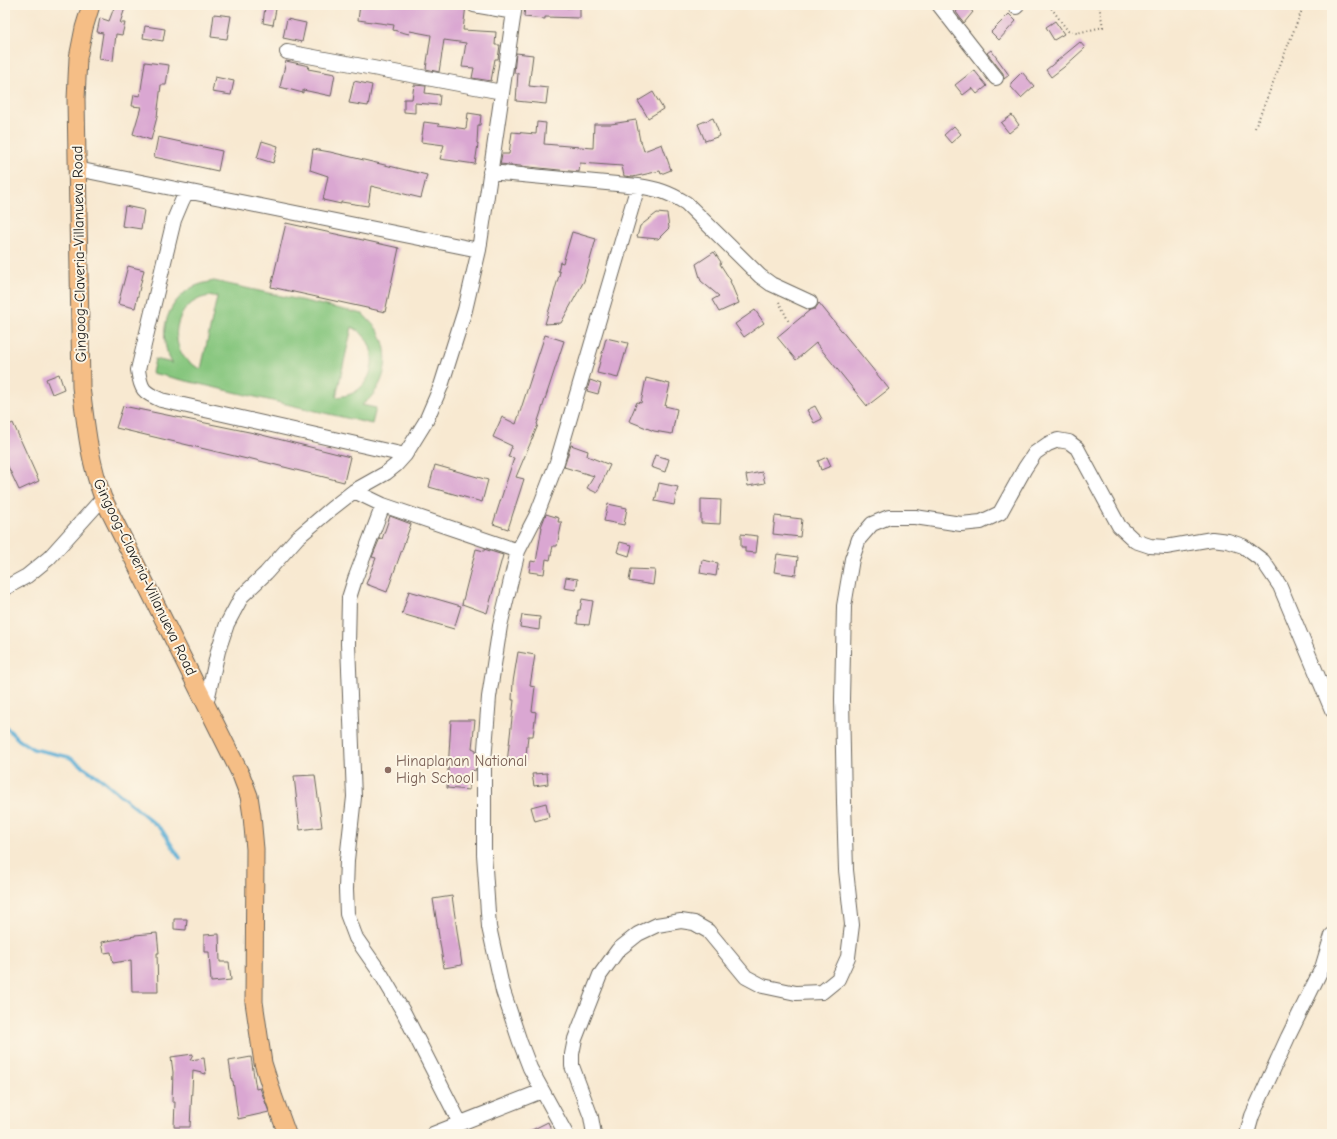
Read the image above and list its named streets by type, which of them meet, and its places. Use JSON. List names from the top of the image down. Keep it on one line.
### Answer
{"streets":{"main road":["Gingoog-Claveria-Villanueva Road"]},"places":["Hinaplanan National High School"]}
